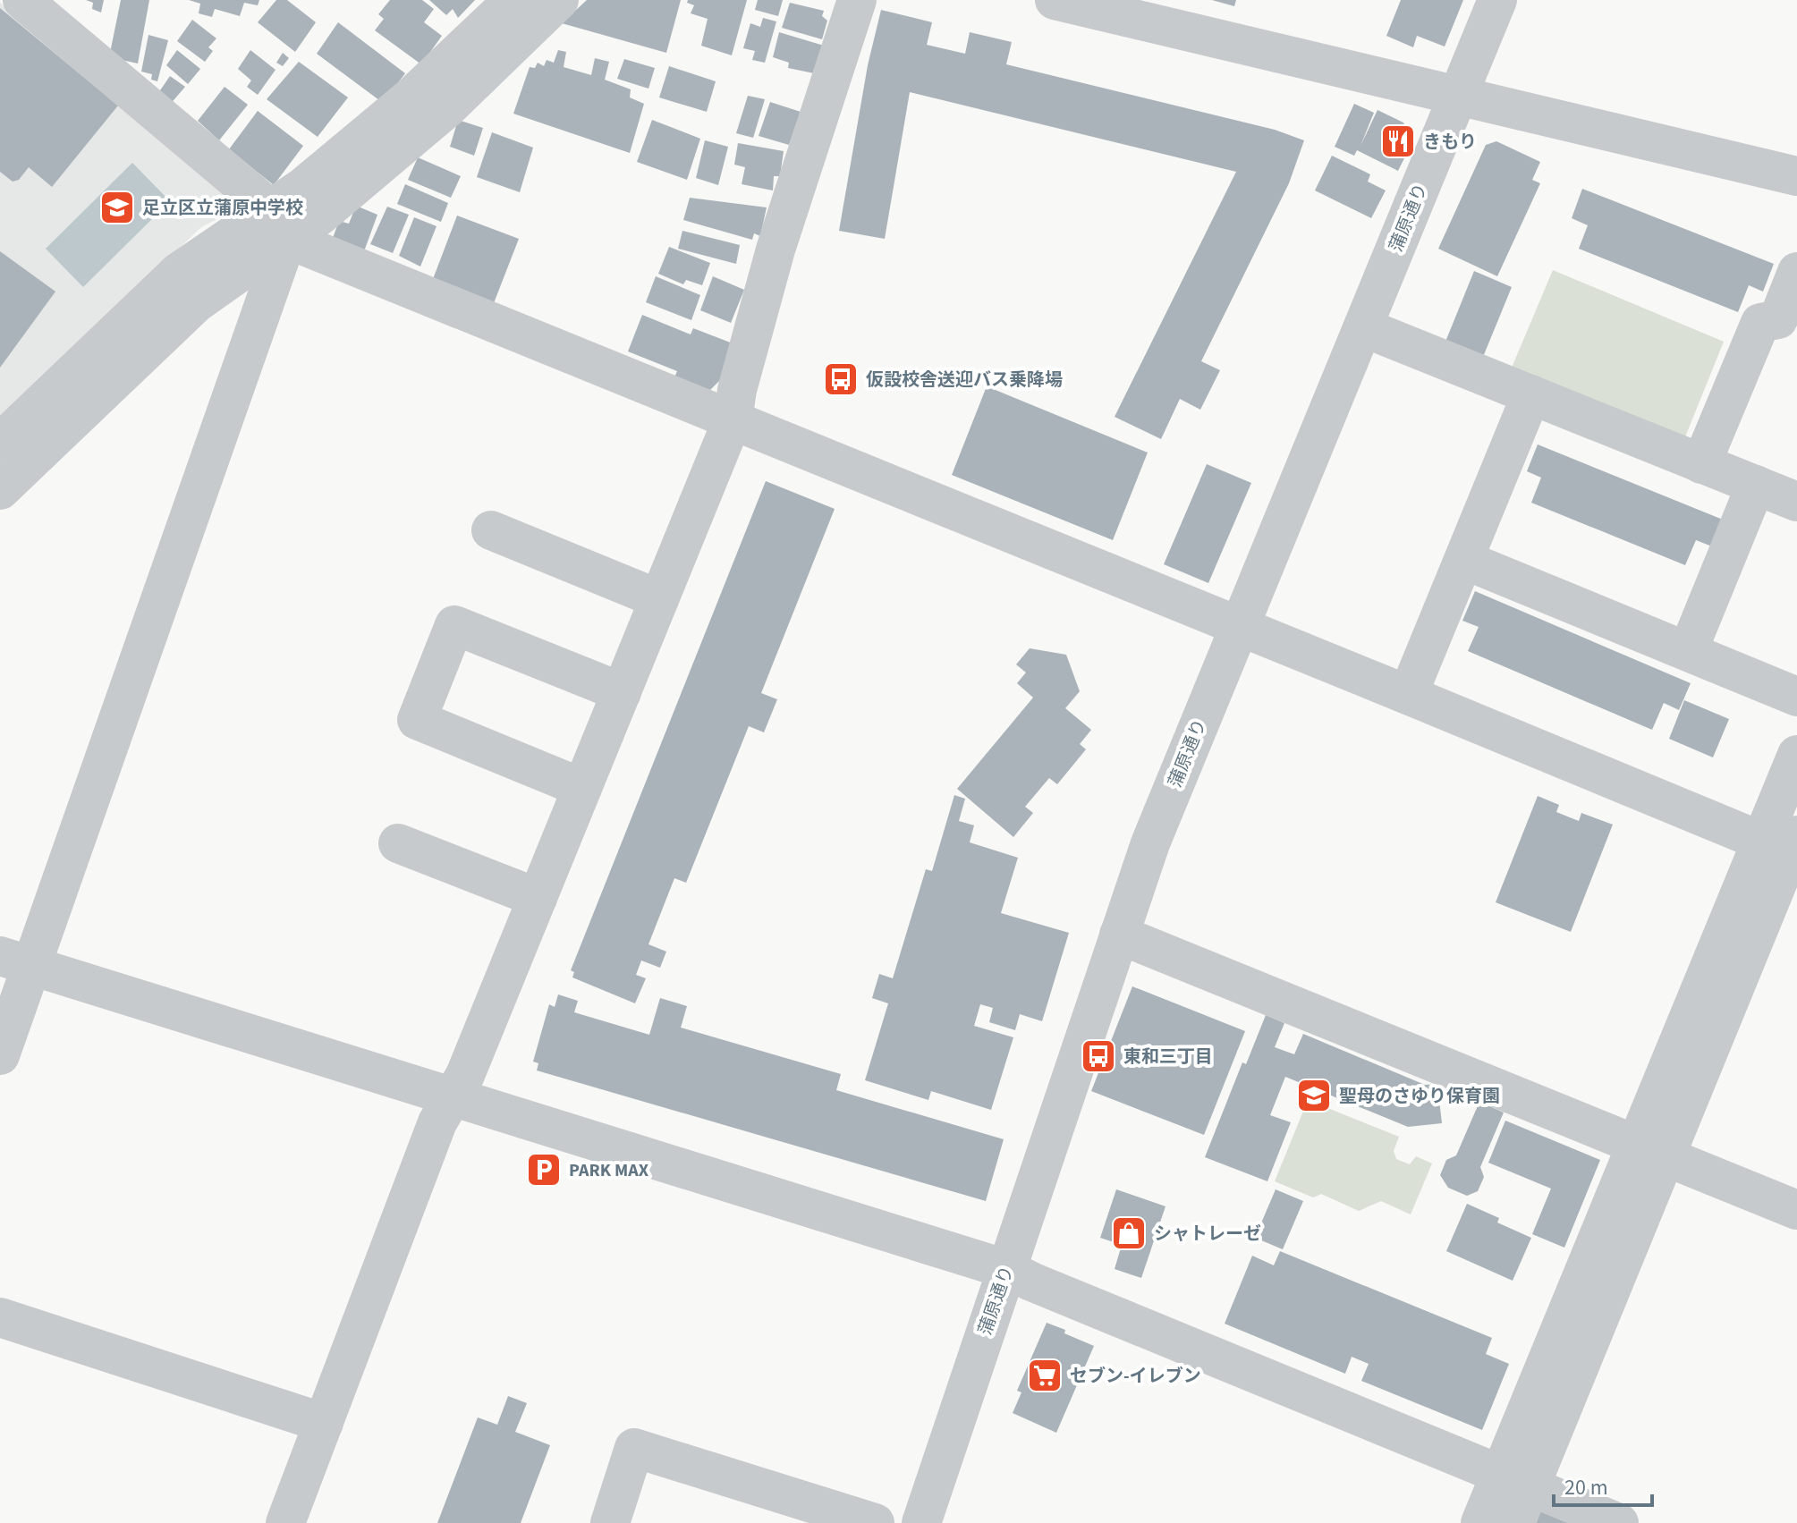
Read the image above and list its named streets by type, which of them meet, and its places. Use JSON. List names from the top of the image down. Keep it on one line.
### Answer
{"streets":{"street":["蒲原通り"]},"places":{"restaurant":["きもり"],"school or university":["足立区立蒲原中学校","聖母のさゆり保育園"],"bus stop":["仮設校舎送迎バス乗降場","東和三丁目"],"parking":["PARK MAX"],"shop":["シャトレーゼ"],"supermarket":["セブン-イレブン"]},"scale_bar":"20 m"}
